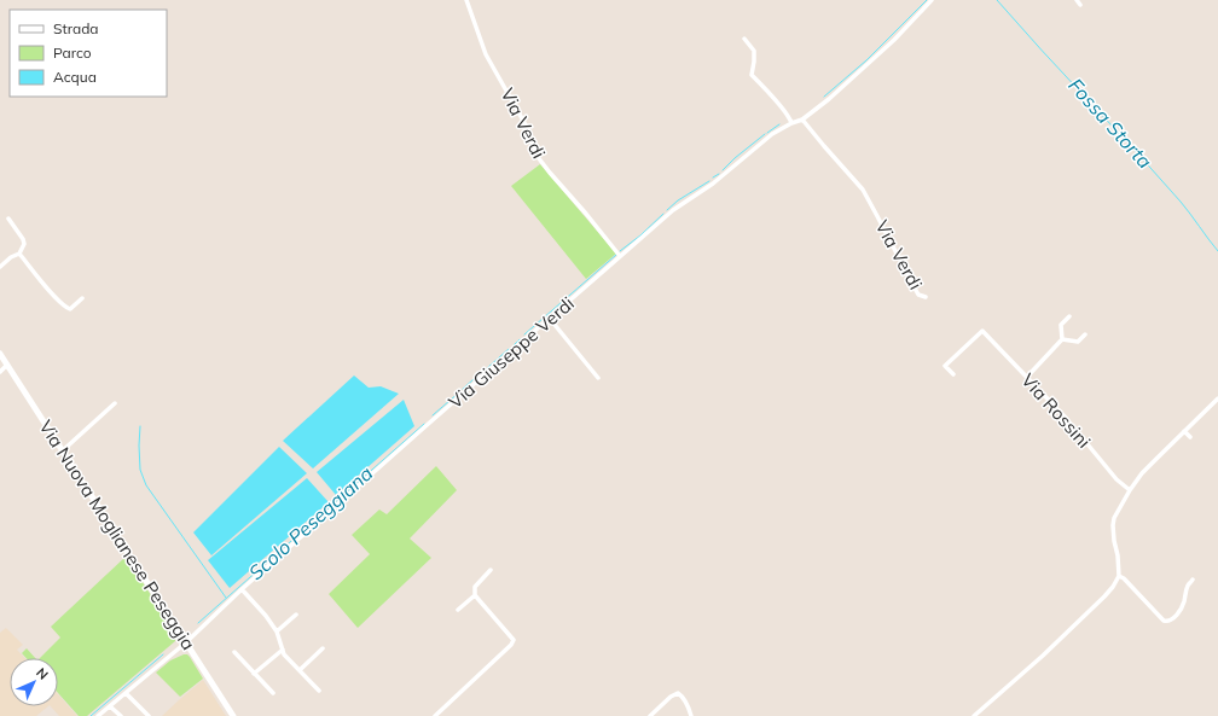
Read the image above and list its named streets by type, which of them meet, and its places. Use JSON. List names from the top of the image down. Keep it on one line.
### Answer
{"streets":{"main road":["Via Nuova Moglianese Peseggia"],"street":["Via Verdi","Via Giuseppe Verdi","Via Rossini"]},"crossings":[["Via Verdi","Via Giuseppe Verdi"],["Via Giuseppe Verdi","Via Nuova Moglianese Peseggia"]],"water":["Fossa Storta","Scolo Peseggiana"],"legend":["Strada","Parco","Acqua"],"north":"top right"}
